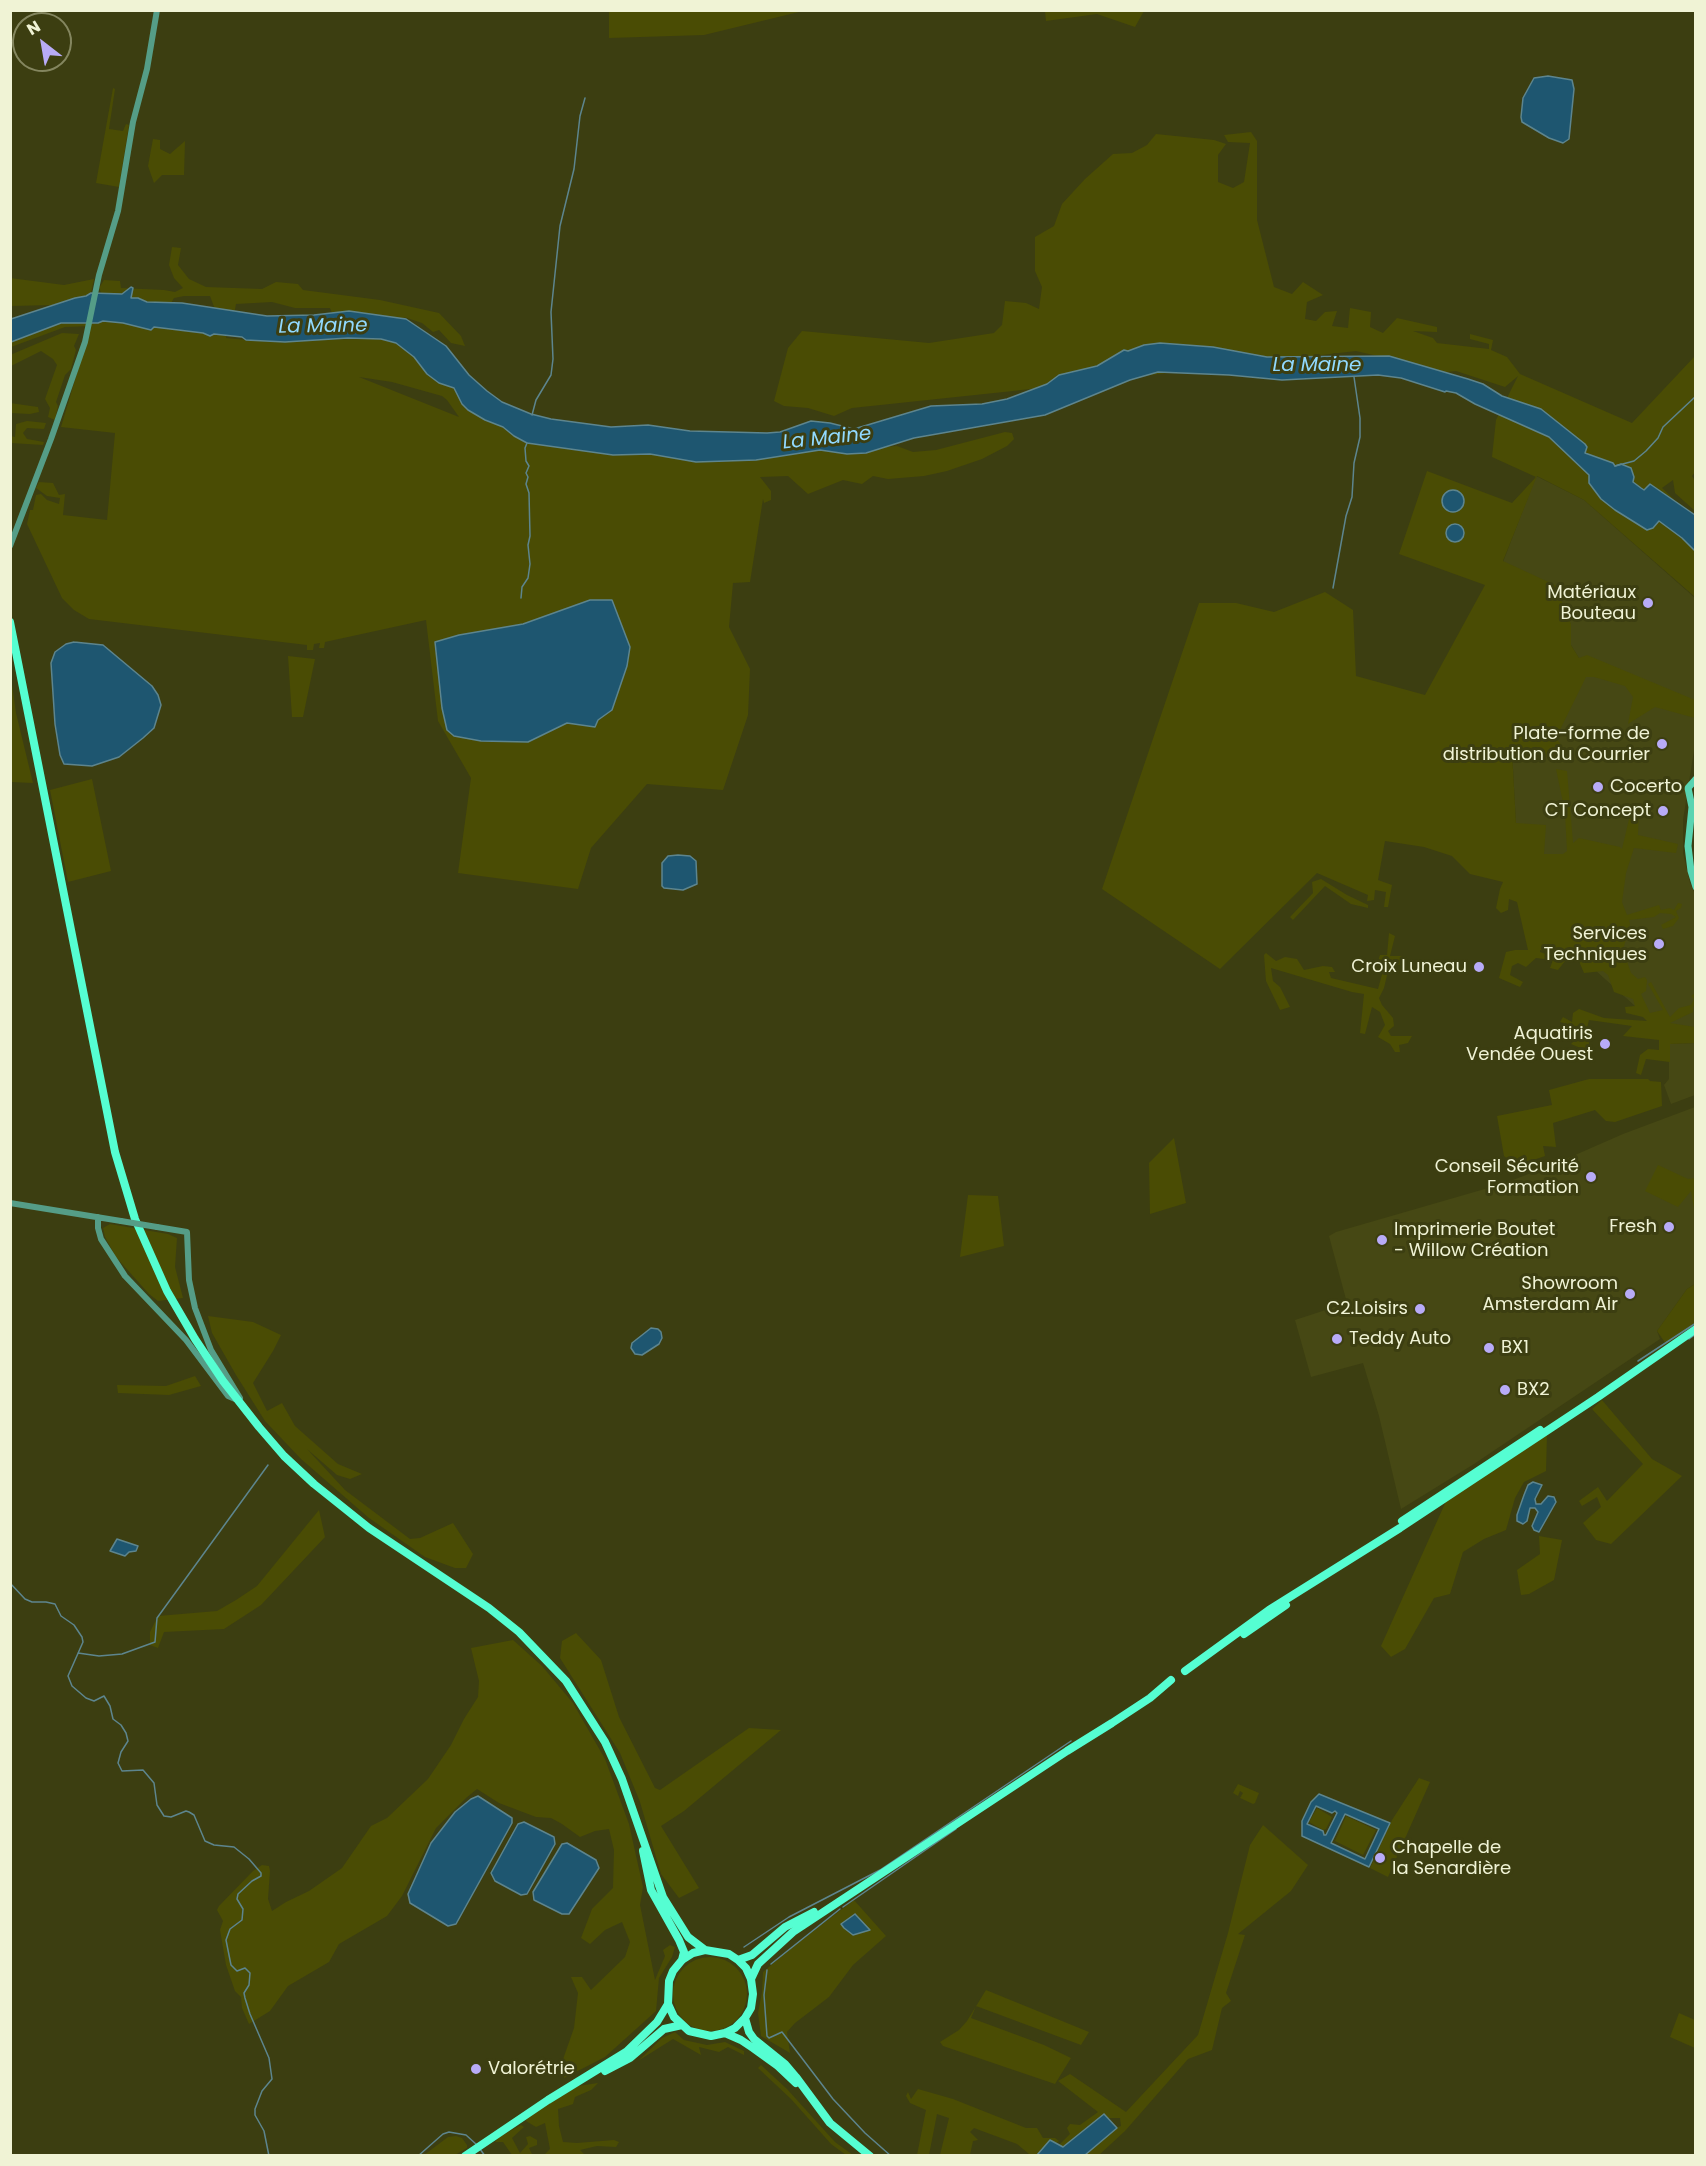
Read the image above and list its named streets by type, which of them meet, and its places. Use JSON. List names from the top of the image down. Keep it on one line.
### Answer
{"water":["La Maine"],"places":["Matériaux Bouteau","Plate-forme de distribution du Courrier","Cocerto","CT Concept","Services Techniques","Croix Luneau","Aquatiris Vendée Ouest","Conseil Sécurité Formation","Fresh","Imprimerie Boutet - Willow Création","Showroom Amsterdam Air","C2.Loisirs","Teddy Auto","BX1","BX2","Chapelle de la Senardière","Valorétrie"],"north":"top left"}
